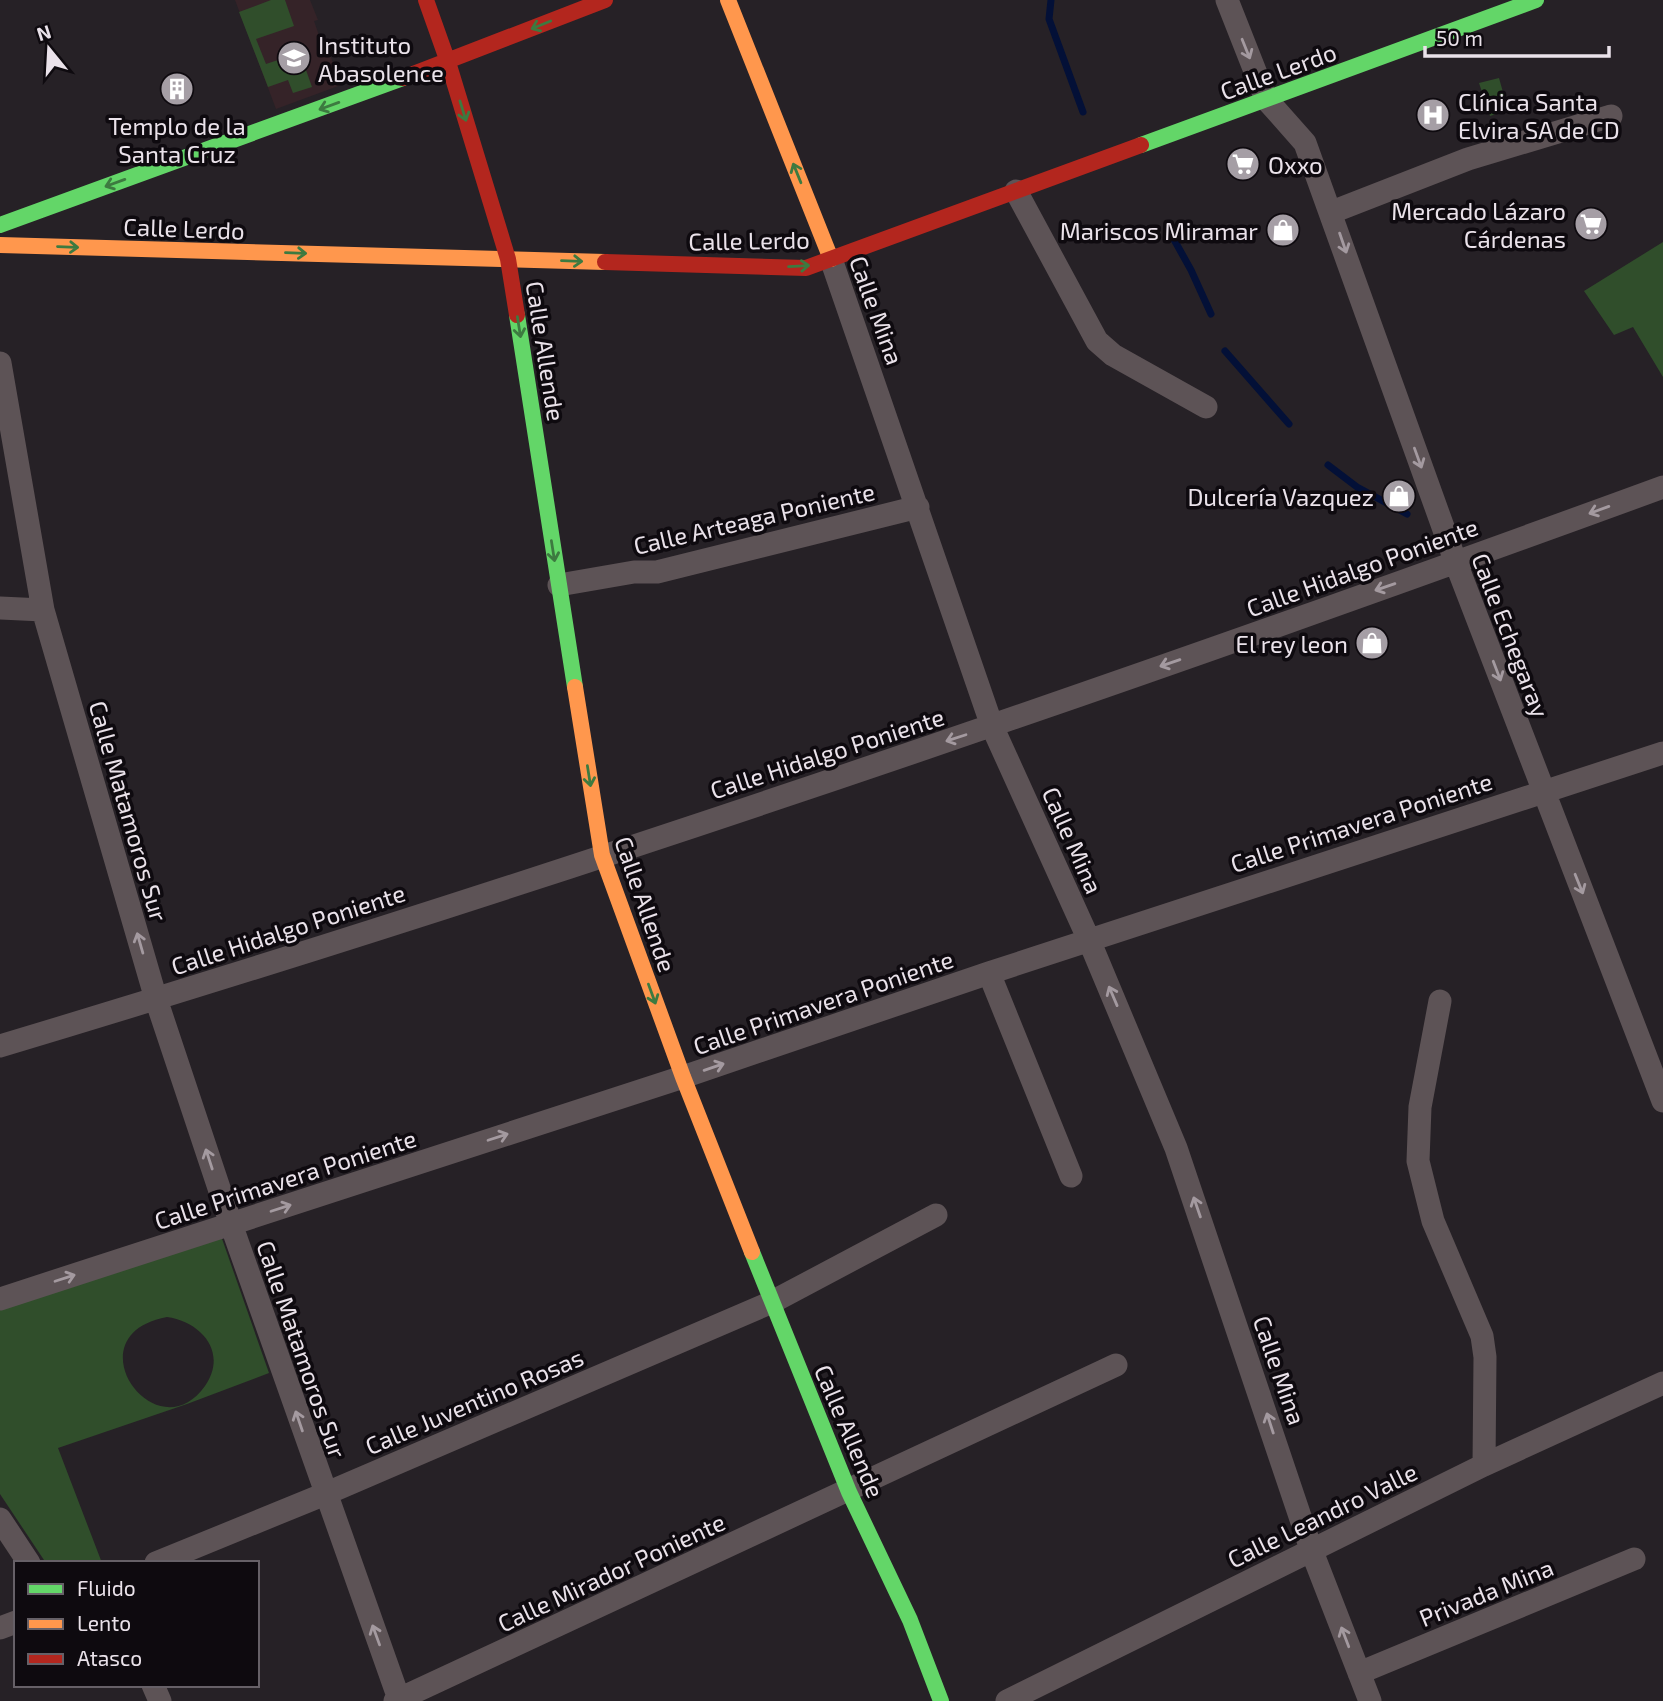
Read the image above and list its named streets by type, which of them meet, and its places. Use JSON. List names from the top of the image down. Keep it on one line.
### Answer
{"streets":{"street":["Calle Lerdo","Calle Mina","Calle Allende","Calle Arteaga Poniente","Calle Hidalgo Poniente","Calle Echegaray","Calle Matamoros Sur","Calle Primavera Poniente","Calle Juventino Rosas","Calle Leandro Valle","Calle Mirador Poniente","Privada Mina"]},"crossings":[["Calle Lerdo","Calle Mina"],["Calle Lerdo","Calle Allende"],["Calle Lerdo","Calle Echegaray"],["Calle Mina","Calle Arteaga Poniente"],["Calle Mina","Calle Hidalgo Poniente"],["Calle Mina","Calle Primavera Poniente"],["Calle Mina","Calle Leandro Valle"],["Calle Mina","Privada Mina"],["Calle Allende","Calle Arteaga Poniente"],["Calle Allende","Calle Hidalgo Poniente"],["Calle Allende","Calle Primavera Poniente"],["Calle Allende","Calle Juventino Rosas"],["Calle Allende","Calle Mirador Poniente"],["Calle Hidalgo Poniente","Calle Echegaray"],["Calle Hidalgo Poniente","Calle Matamoros Sur"],["Calle Echegaray","Calle Primavera Poniente"],["Calle Matamoros Sur","Calle Primavera Poniente"],["Calle Matamoros Sur","Calle Juventino Rosas"],["Calle Matamoros Sur","Calle Mirador Poniente"]],"one_way":["Calle Mina","Calle Allende","Calle Hidalgo Poniente","Calle Echegaray","Calle Matamoros Sur","Calle Primavera Poniente"],"places":{"school or university":["Instituto Abasolence"],"building":["Templo de la Santa Cruz"],"hospital":["Clínica Santa Elvira SA de CD"],"supermarket":["Oxxo","Mercado Lázaro Cárdenas"],"shop":["Mariscos Miramar","Dulcería Vazquez","El rey leon"]},"legend":["Fluido","Lento","Atasco"],"scale_bar":"50 m","north":"top"}
